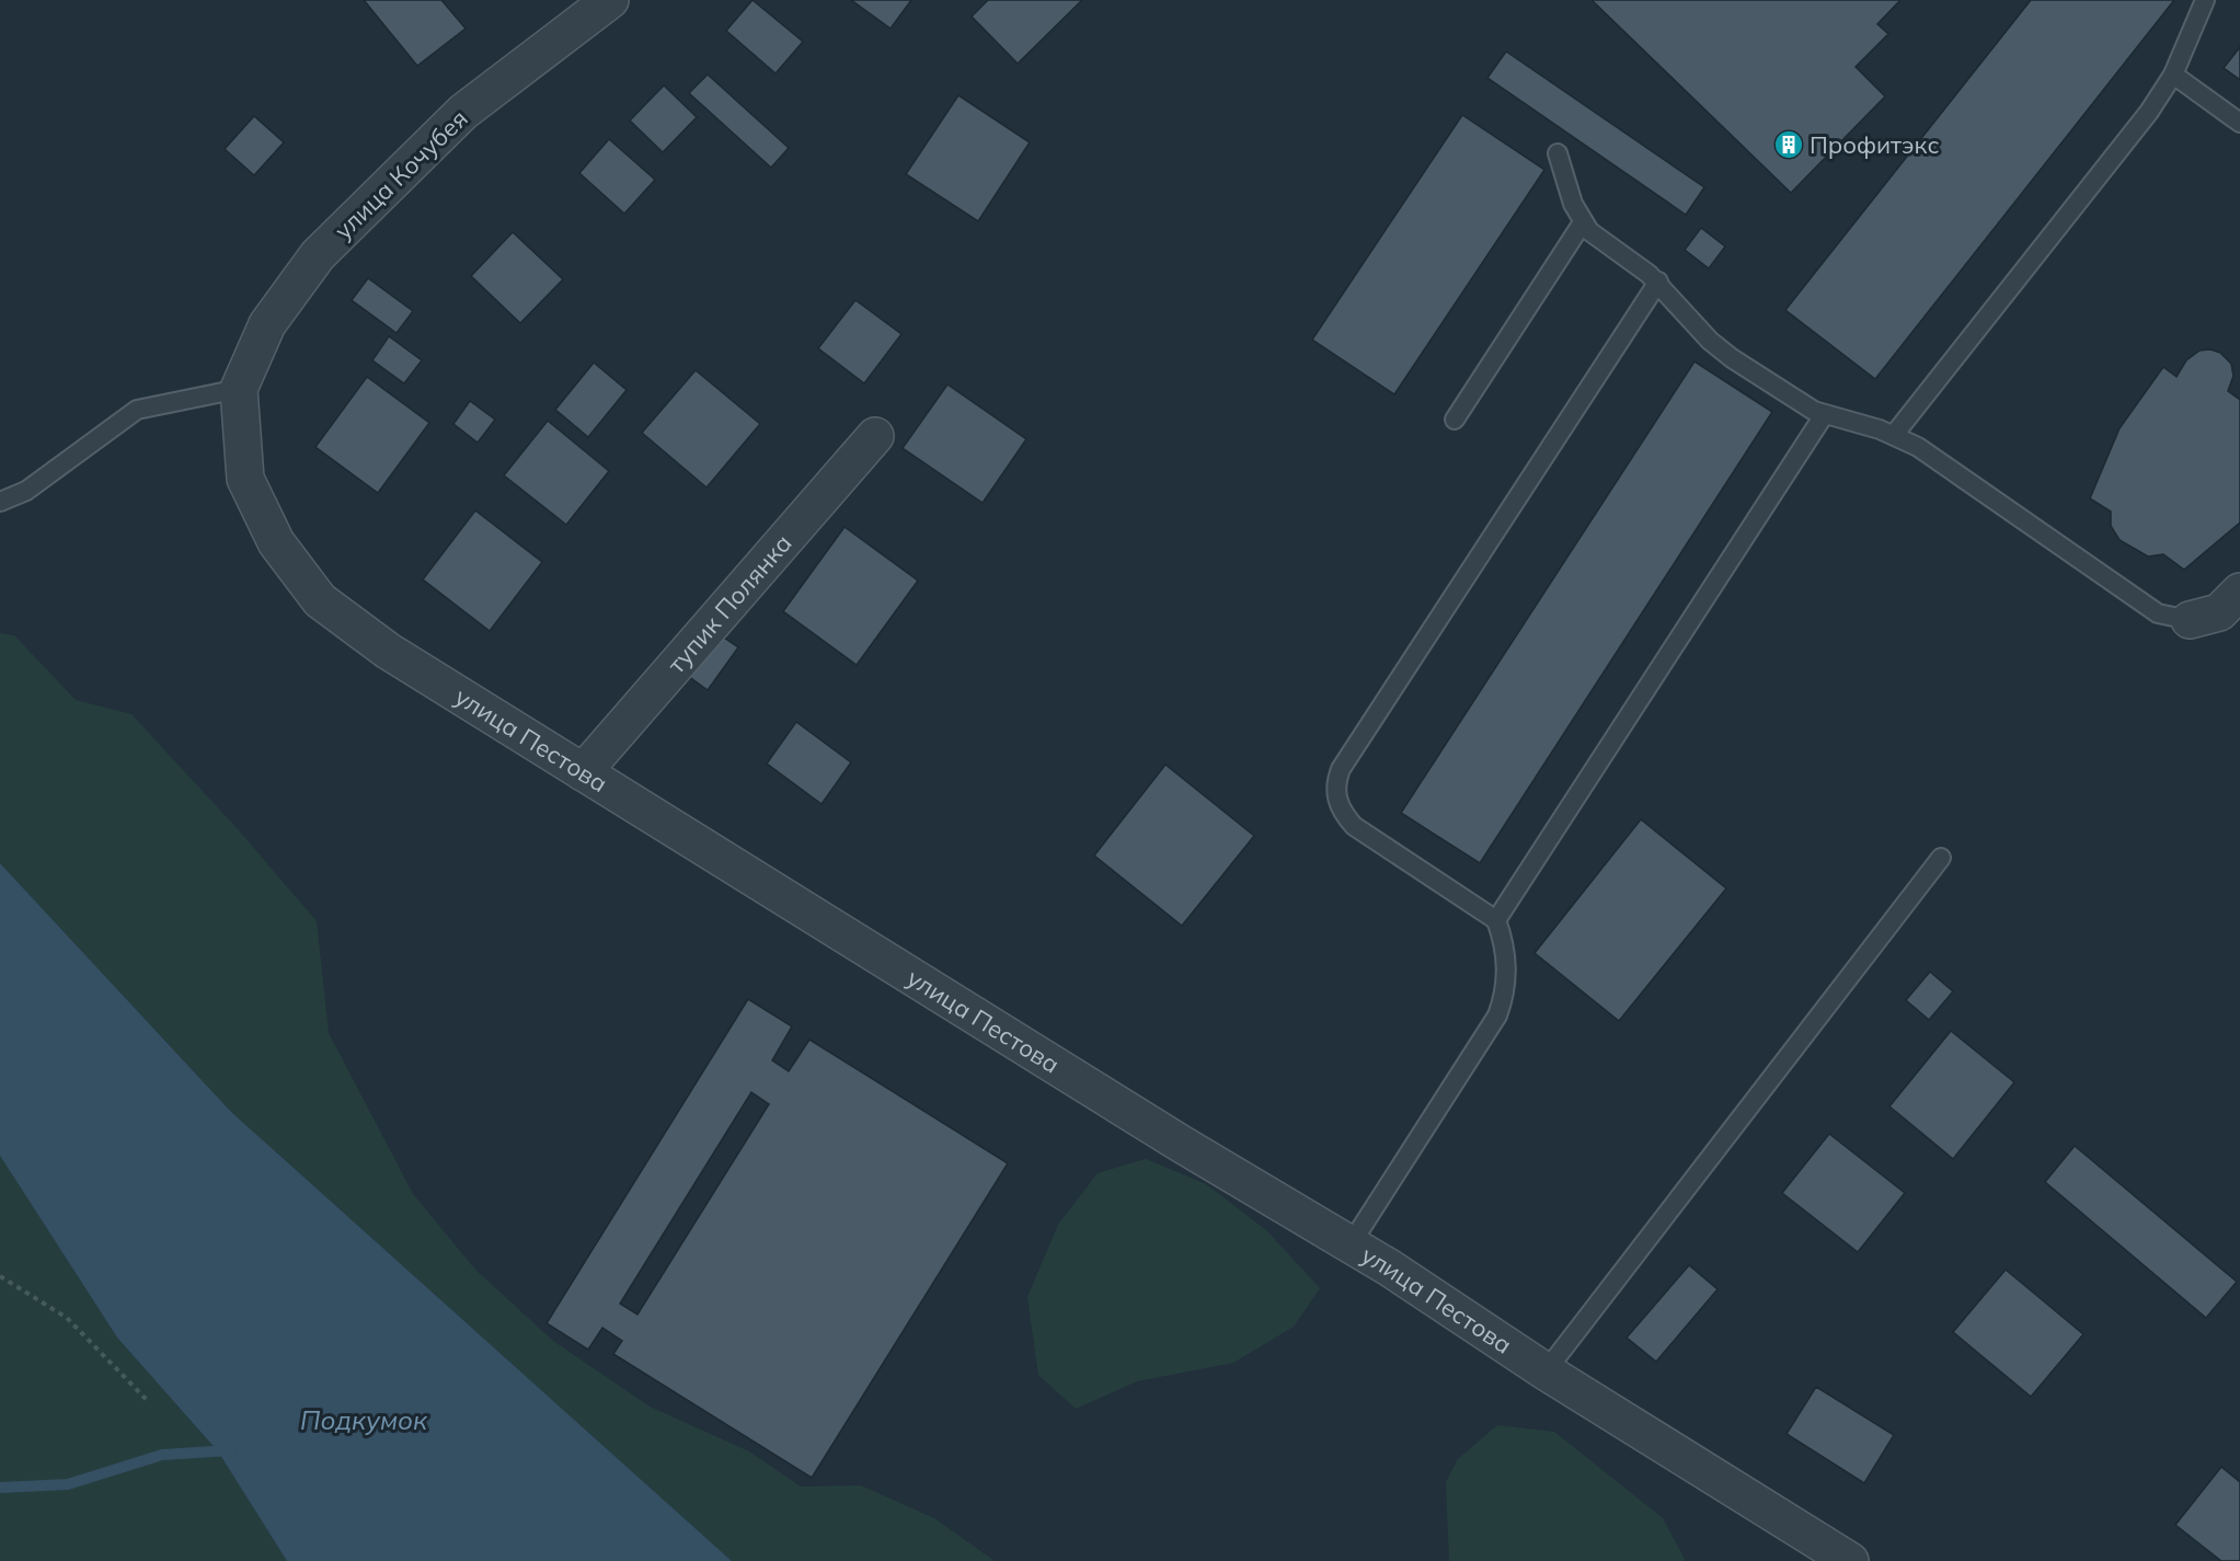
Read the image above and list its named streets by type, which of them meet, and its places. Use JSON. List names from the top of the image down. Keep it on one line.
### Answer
{"streets":{"street":["улица Кочубея","тупик Полянка","улица Пестова"]},"crossings":[["улица Кочубея","улица Пестова"],["тупик Полянка","улица Пестова"]],"water":["Подкумок"],"places":{"building":["Профитэкс"]}}
